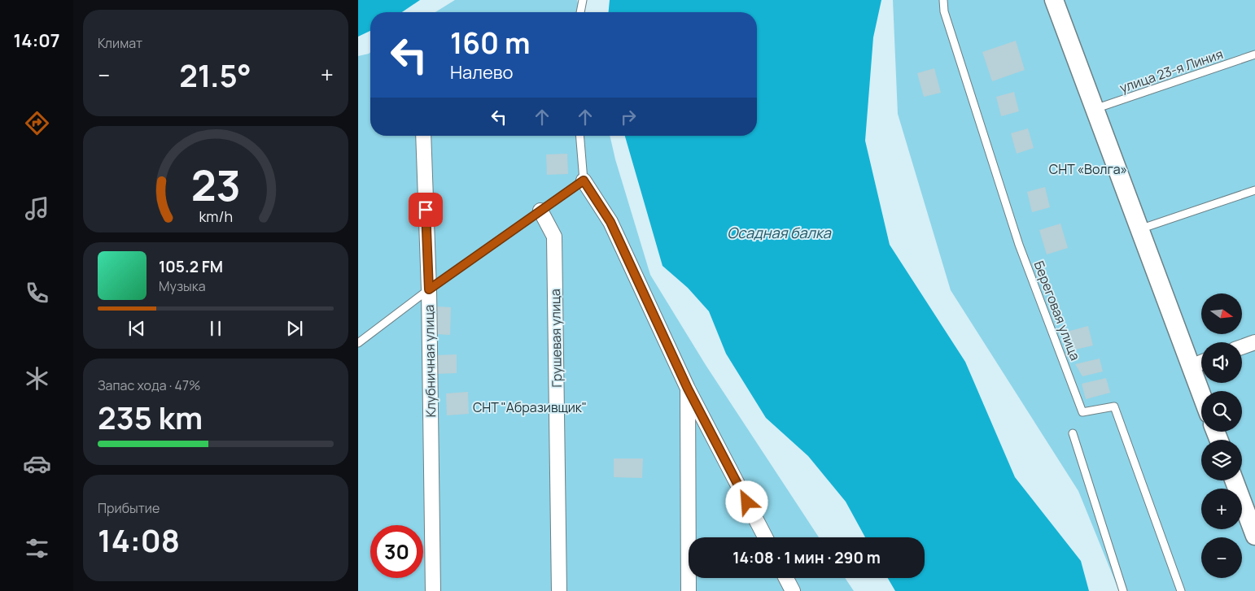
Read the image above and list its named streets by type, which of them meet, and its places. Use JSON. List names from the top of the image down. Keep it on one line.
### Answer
{"streets":{"street":["Грушевая улица","Клубничная улица"],"lane":["улица 23-я Линия","Береговая улица"]},"water":["Осадная балка"],"parks":["СНТ «Волга»","СНТ \"Абразивщик\""],"north":"right","page":{"tabs":"14:07","tile":["Климат",["Запас хода · 47%","235 km"],["Прибытие","14:08"]],"turn":["160 m","Налево"],"heat":["−","21.5°","+"],"song":["105.2 FM","Музыка"],"map_buttons":["+","−"],"limit":"30","trip":"14:08 · 1 мин · 290 m","gauge":["23","km/h"]}}
